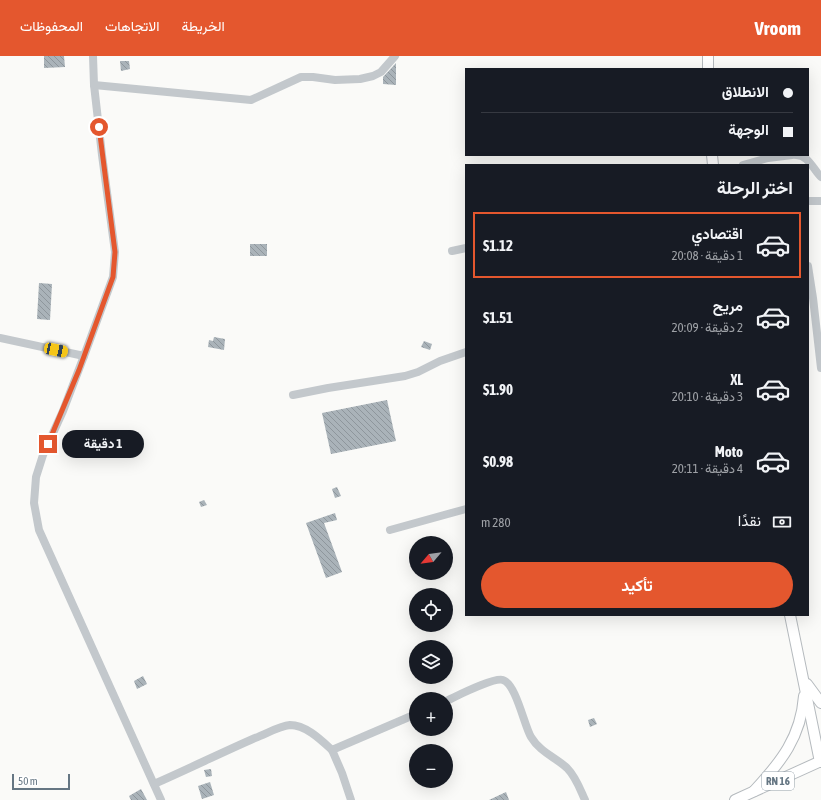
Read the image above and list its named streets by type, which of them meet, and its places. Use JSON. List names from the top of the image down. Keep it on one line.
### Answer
{"streets":{"main road":["RN 16"]},"scale_bar":"50 m","north":"bottom left","page":{"header":"Vroom","nav":["الخريطة","الاتجاهات","المحفوظات"],"banner":["الانطلاق","الوجهة"],"heading":"اختر الرحلة","list":[{"name":"اقتصادي","note":"1 دقيقة · 20:08","value":"$1.12"},{"name":"مريح","note":"2 دقيقة · 20:09","value":"$1.51"},{"name":"XL","note":"3 دقيقة · 20:10","value":"$1.90"},{"name":"Moto","note":"4 دقيقة · 20:11","value":"$0.98"}],"bubble":"1 دقيقة","pay":["نقدًا","280 m"],"map_buttons":["+","−"],"buttons":"تأكيد","scale":"50 m"}}
